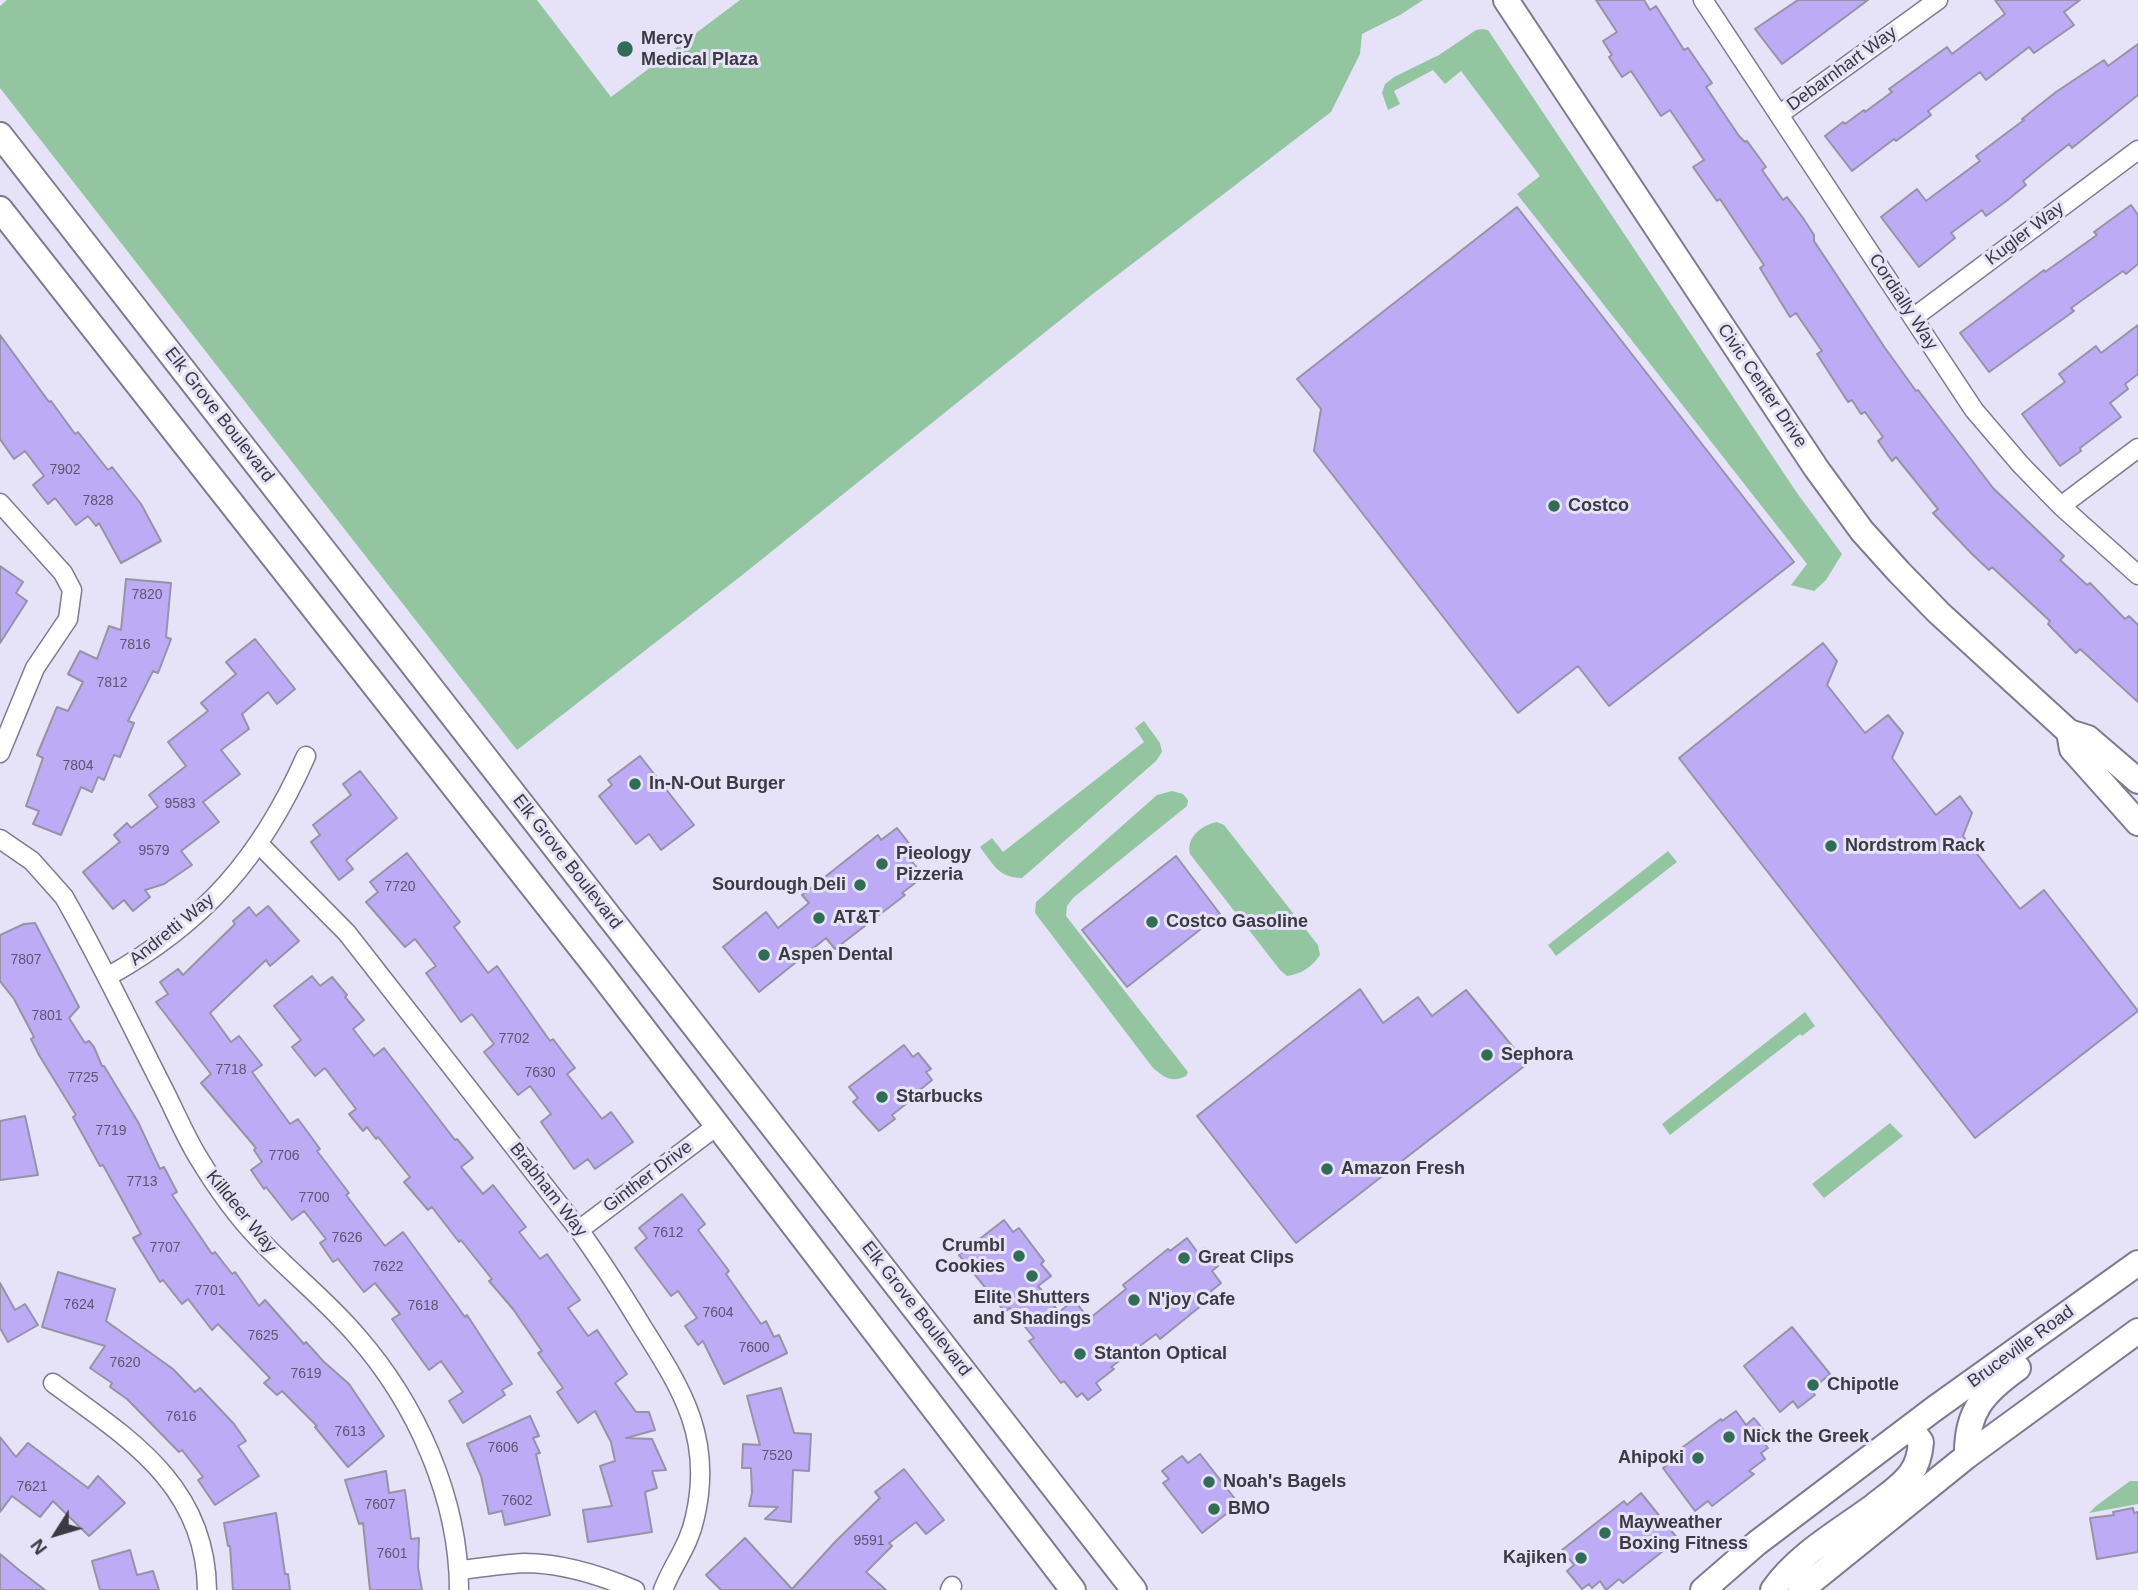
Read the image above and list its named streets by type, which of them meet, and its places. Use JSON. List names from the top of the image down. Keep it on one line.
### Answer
{"streets":{"main road":["Civic Center Drive","Elk Grove Boulevard","Bruceville Road"],"street":["Debarnhart Way","Kugler Way","Cordially Way","Andretti Way","Ginther Drive","Brabham Way","Killdeer Way"]},"crossings":[["Debarnhart Way","Cordially Way"],["Kugler Way","Cordially Way"],["Andretti Way","Brabham Way"],["Andretti Way","Killdeer Way"],["Ginther Drive","Brabham Way"]],"places":["Mercy Medical Plaza","Costco","In-N-Out Burger","Nordstrom Rack","Pieology Pizzeria","Sourdough Deli","AT&T","Costco Gasoline","Aspen Dental","Sephora","Starbucks","Amazon Fresh","Crumbl Cookies","Great Clips","Elite Shutters and Shadings","N'joy Cafe","Stanton Optical","Chipotle","Nick the Greek","Ahipoki","Noah's Bagels","BMO","Mayweather Boxing Fitness","Kajiken"],"house_numbers":["7902","7828","7820","7816","7812","7804","9583","9579","7720","7807","7801","7702","7718","7630","7725","7719","7706","7713","7700","7612","7626","7707","7622","7701","7624","7618","7604","7625","7600","7620","7619","7616","7613","7606","7520","7621","7602","7607","9591","7601"],"north":"bottom left"}
